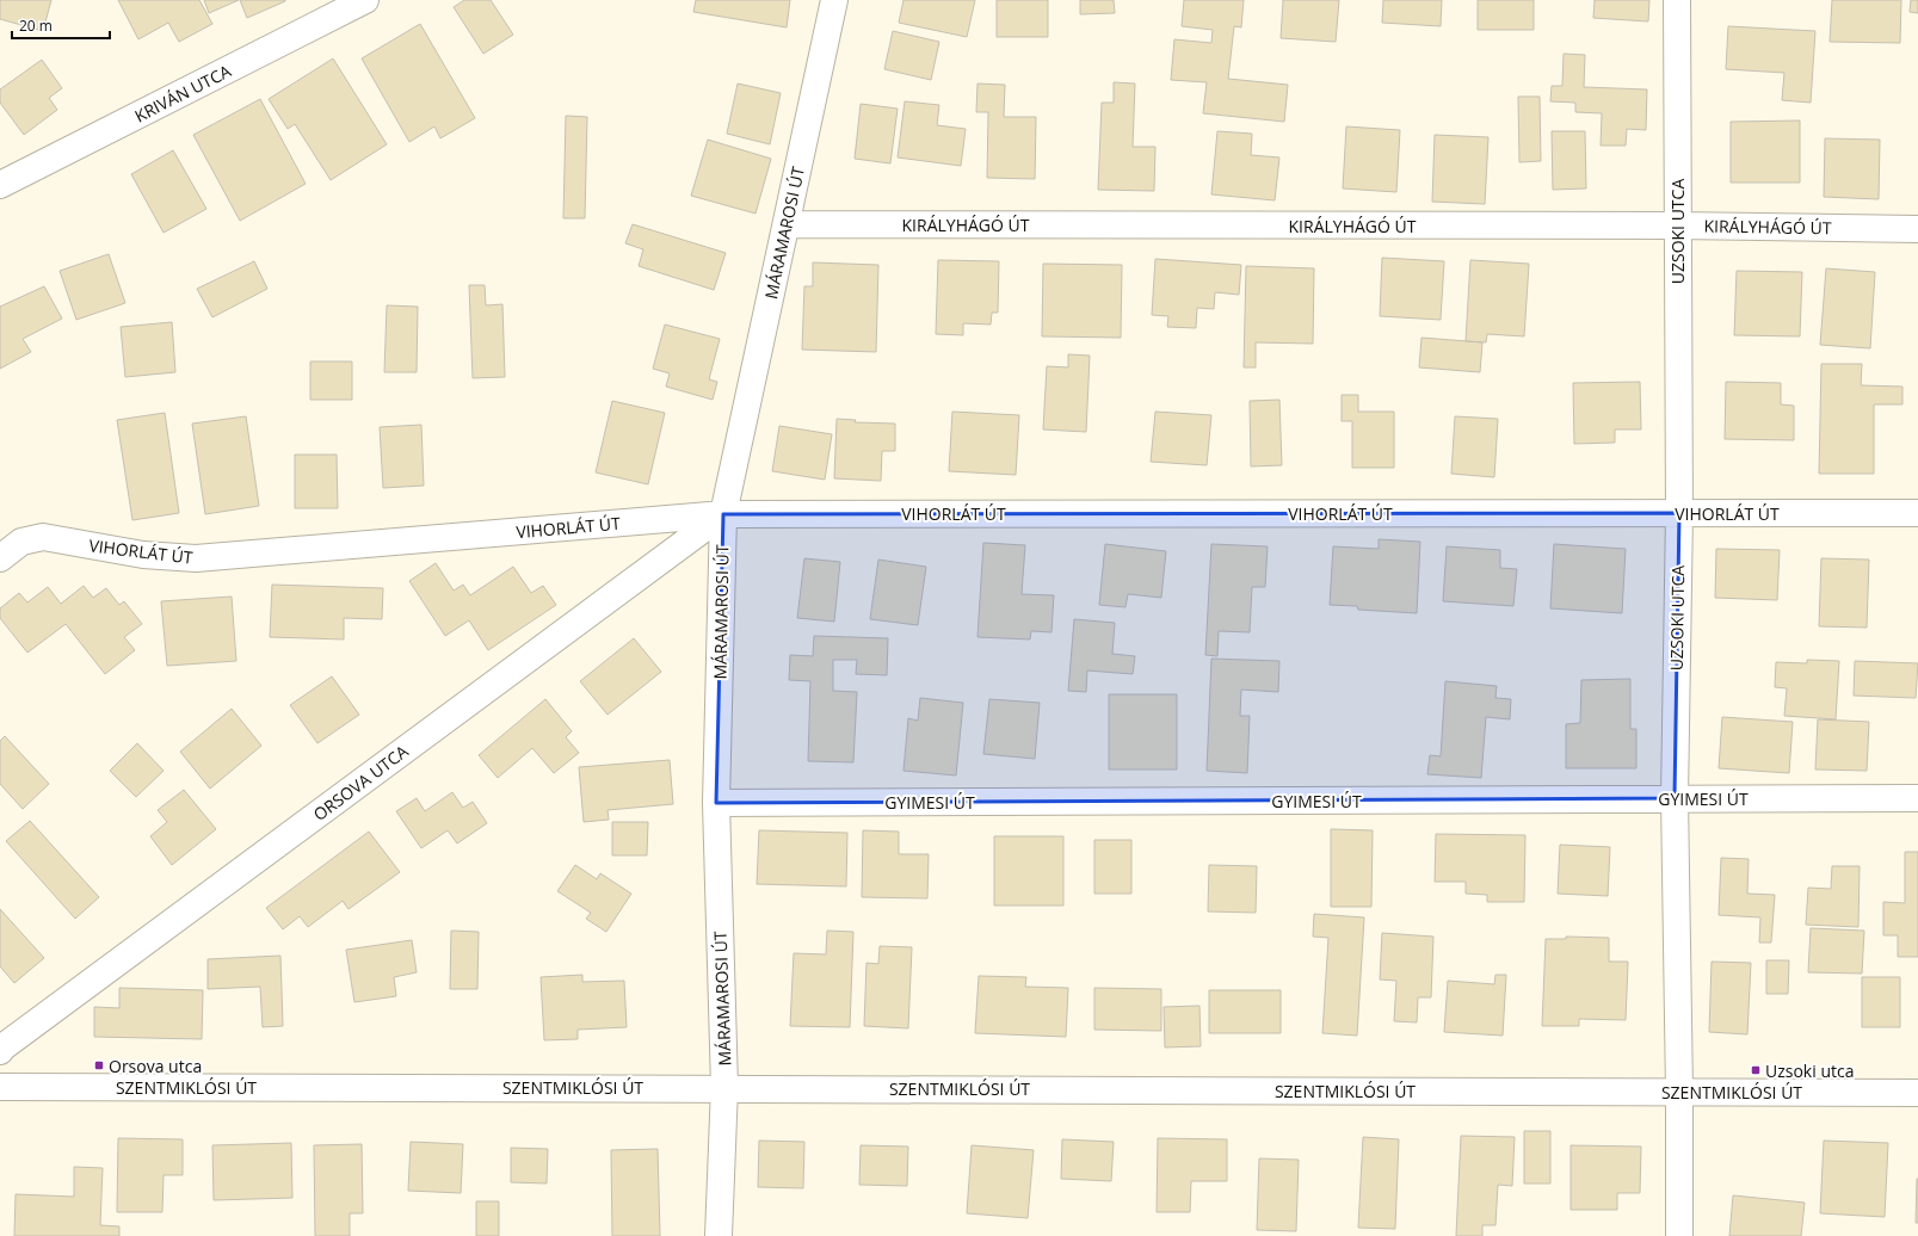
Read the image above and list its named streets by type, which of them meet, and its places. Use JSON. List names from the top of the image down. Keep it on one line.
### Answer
{"streets":{"street":["KRIVÁN UTCA","KIRÁLYHÁGÓ ÚT","UZSOKI UTCA","MÁRAMAROSI ÚT","VIHORLÁT ÚT","ORSOVA UTCA","GYIMESI ÚT","SZENTMIKLÓSI ÚT"]},"crossings":[["KIRÁLYHÁGÓ ÚT","UZSOKI UTCA"],["KIRÁLYHÁGÓ ÚT","MÁRAMAROSI ÚT"],["UZSOKI UTCA","VIHORLÁT ÚT"],["UZSOKI UTCA","GYIMESI ÚT"],["UZSOKI UTCA","SZENTMIKLÓSI ÚT"],["MÁRAMAROSI ÚT","VIHORLÁT ÚT"],["MÁRAMAROSI ÚT","ORSOVA UTCA"],["MÁRAMAROSI ÚT","GYIMESI ÚT"],["MÁRAMAROSI ÚT","SZENTMIKLÓSI ÚT"],["VIHORLÁT ÚT","ORSOVA UTCA"]],"places":{"transit":["Orsova utca","Uzsoki utca"]},"scale_bar":"20 m"}
